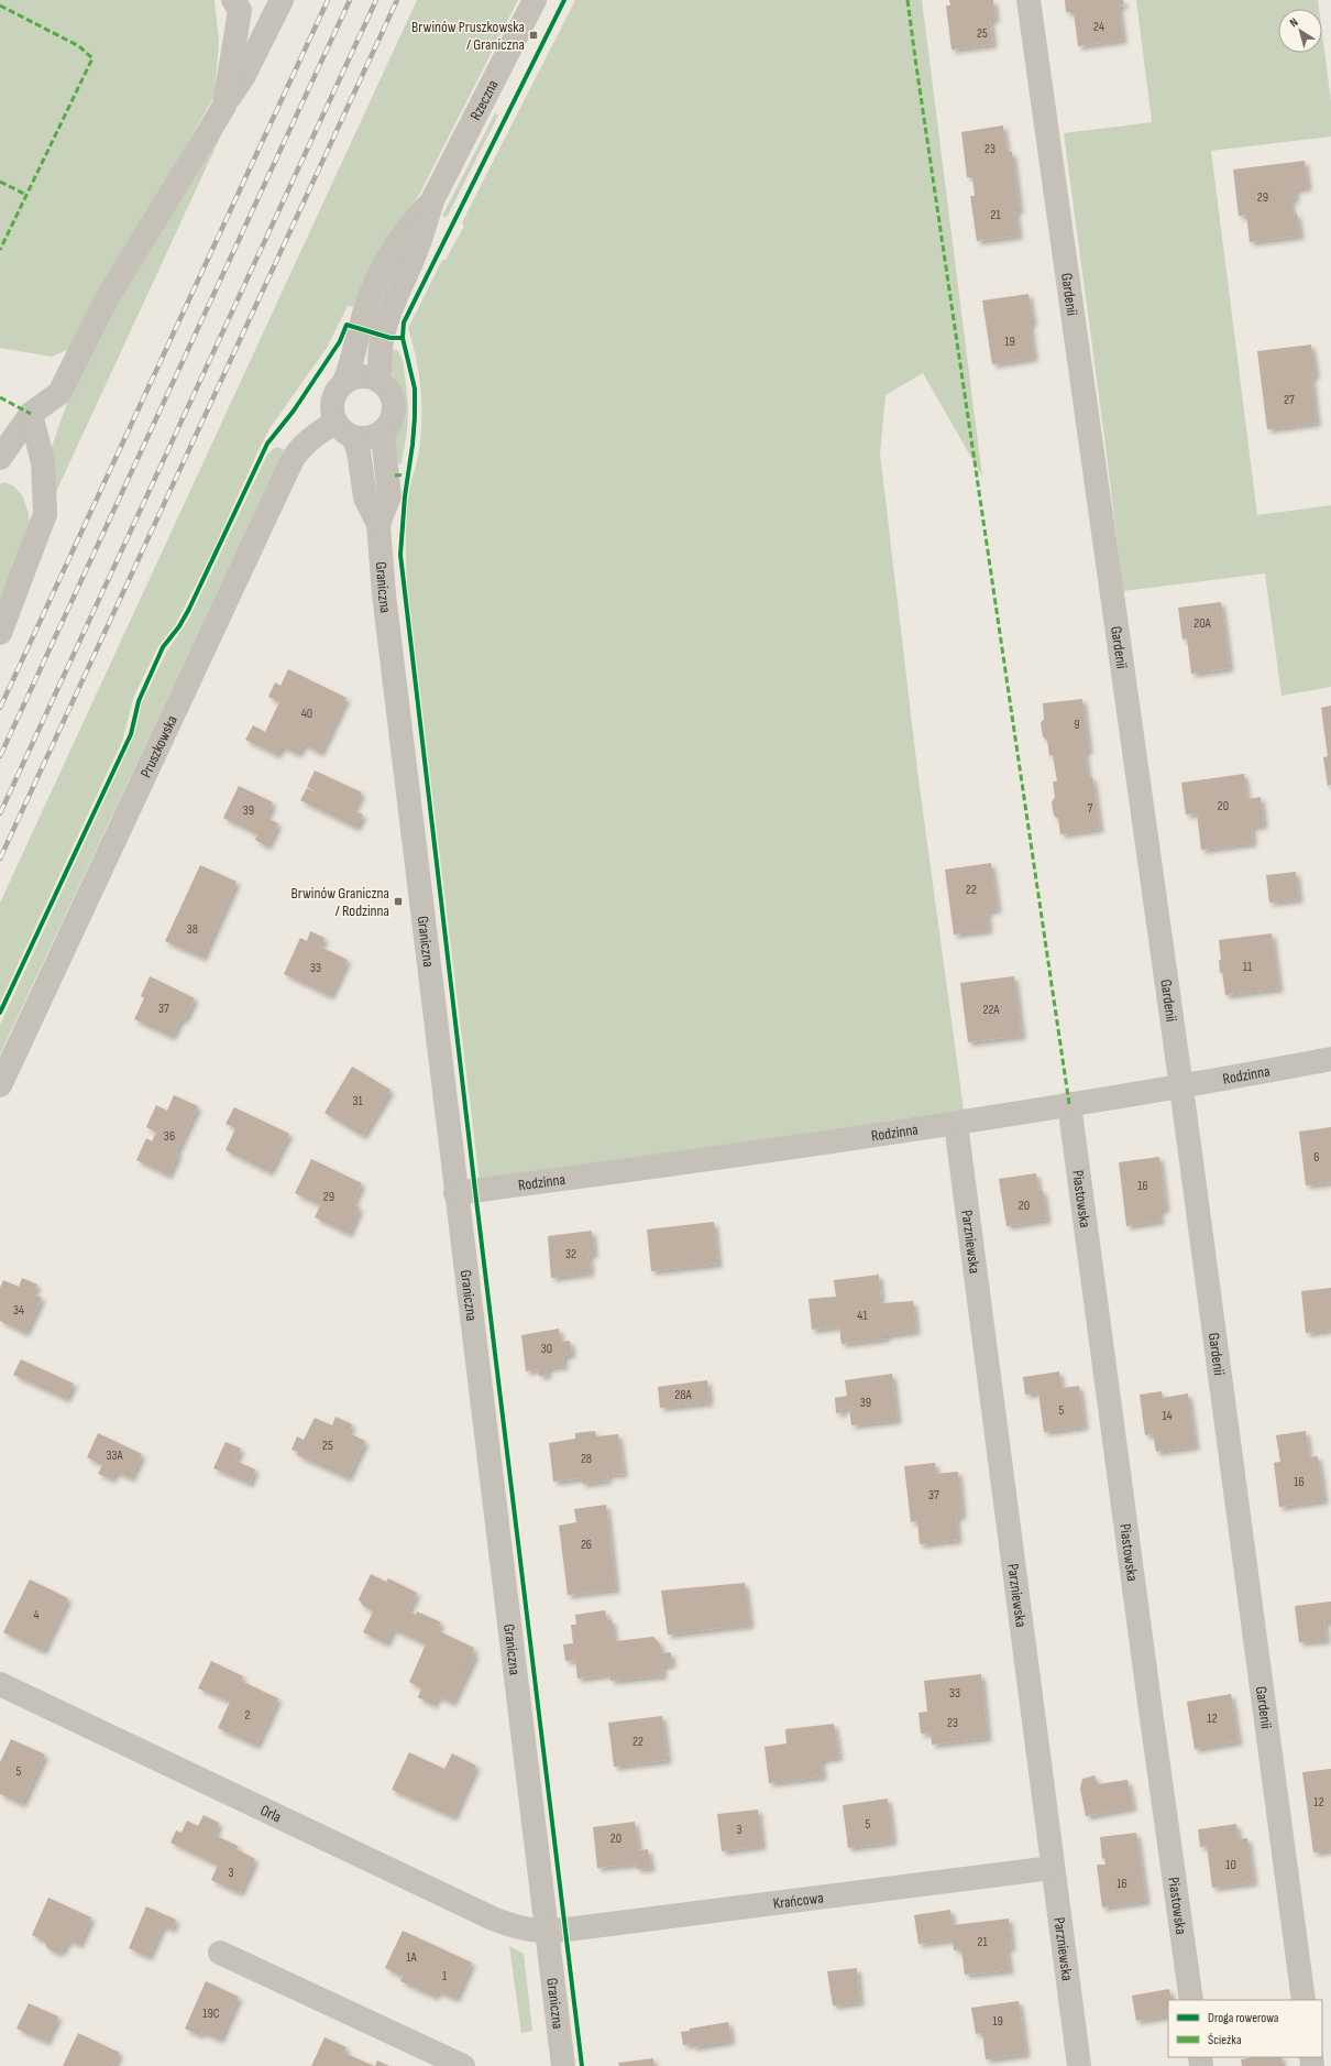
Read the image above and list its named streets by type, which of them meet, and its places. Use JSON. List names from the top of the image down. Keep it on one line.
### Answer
{"streets":{"street":["Rzeczna","Gardenii","Graniczna","Pruszkowska","Rodzinna","Piastowska","Parzniewska","Orla","Krańcowa"]},"crossings":[["Rzeczna","Graniczna"],["Rzeczna","Pruszkowska"],["Gardenii","Rodzinna"],["Graniczna","Pruszkowska"],["Graniczna","Rodzinna"],["Graniczna","Orla"],["Graniczna","Krańcowa"],["Rodzinna","Piastowska"],["Rodzinna","Parzniewska"],["Parzniewska","Krańcowa"],["Orla","Krańcowa"]],"places":{"transit":["Brwinów Pruszkowska / Graniczna","Brwinów Graniczna / Rodzinna"]},"house_numbers":["24","25","23","29","21","19","27","20A","40","9","20","7","39","22","38","11","33","37","22A","31","36","6","16","29","20","32","34","41","30","28A","39","5","14","25","33A","28","16","37","26","4","33","2","12","23","22","5","12","5","3","20","10","3","16","21","1A","1","19C","19"],"legend":["Droga rowerowa","Ścieżka"],"north":"top left"}
